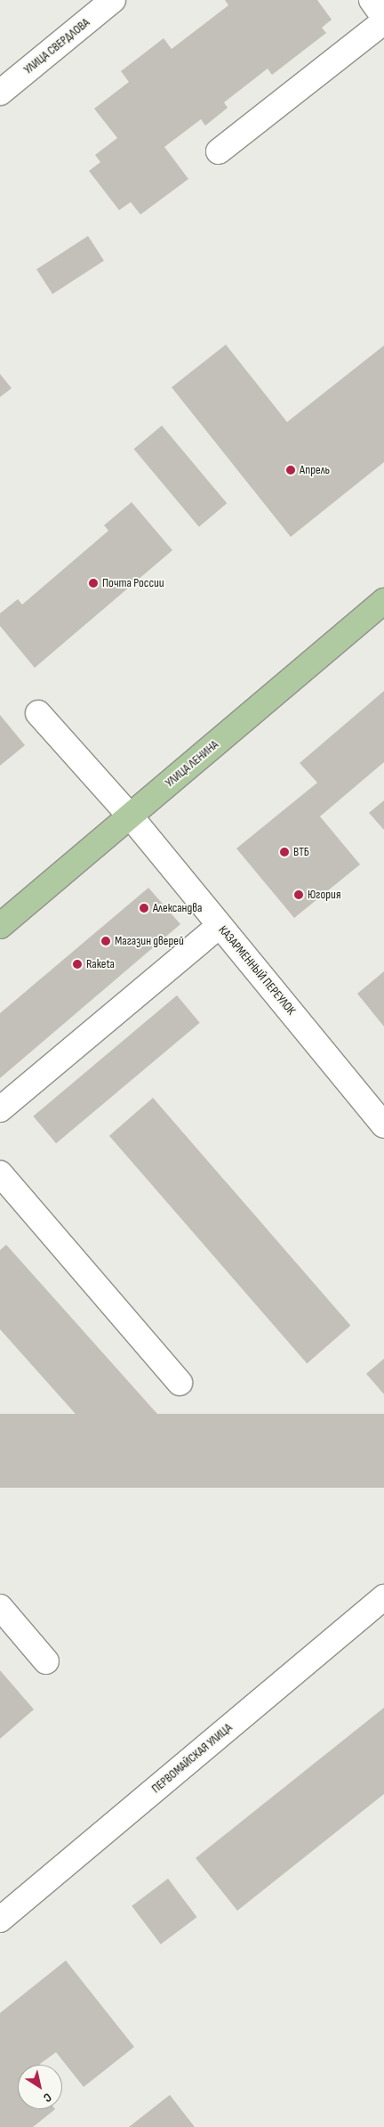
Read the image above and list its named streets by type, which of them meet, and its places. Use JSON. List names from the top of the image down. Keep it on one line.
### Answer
{"streets":{"main road":["УЛИЦА ЛЕНИНА"],"street":["УЛИЦА СВЕРДЛОВА","КАЗАРМЕННЫЙ ПЕРЕУЛОК","ПЕРВОМАЙСКАЯ УЛИЦА"]},"crossings":[["УЛИЦА ЛЕНИНА","КАЗАРМЕННЫЙ ПЕРЕУЛОК"]],"places":["Апрель","Почта России","ВТБ","Югория","Александва","Магазин дверей","Raketa"],"north":"bottom right"}
